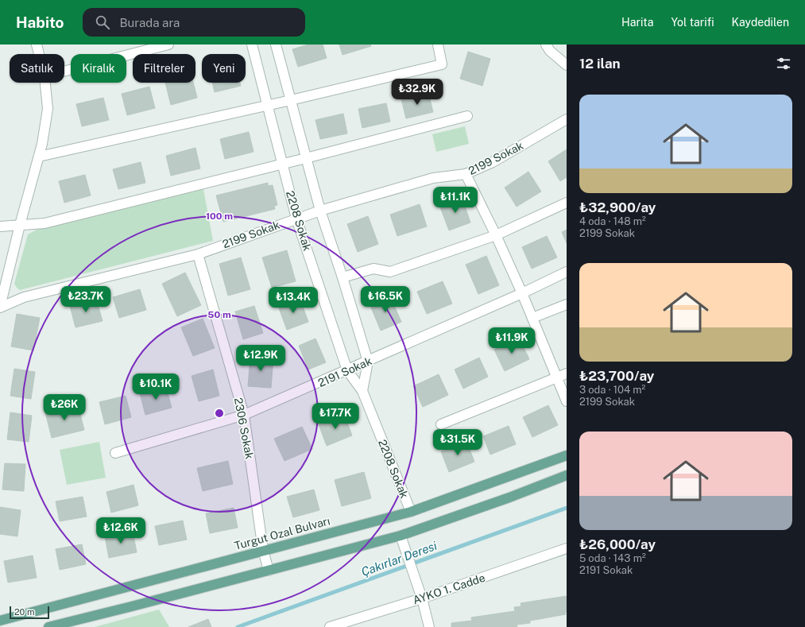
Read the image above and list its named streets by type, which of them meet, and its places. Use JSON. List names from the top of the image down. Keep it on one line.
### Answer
{"streets":{"main road":["Turgut Ozal Bulvarı"],"street":["2199 Sokak","2208 Sokak","2191 Sokak","2306 Sokak","AYKO 1. Cadde"]},"crossings":[["2199 Sokak","2208 Sokak"],["2199 Sokak","2306 Sokak"],["2208 Sokak","2191 Sokak"],["2208 Sokak","Turgut Ozal Bulvarı"],["2191 Sokak","2306 Sokak"],["2306 Sokak","Turgut Ozal Bulvarı"]],"water":["Çakırlar Deresi"],"scale_bar":"20 m","page":{"header":"Habito","search":"Burada ara","nav":["Harita","Yol tarifi","Kaydedilen"],"heading":"12 ilan","chip":["Satılık","Kiralık","Filtreler","Yeni"],"price":["₺32.9K","₺11.1K","₺23.7K","₺16.5K","₺13.4K","₺11.9K","₺12.9K","₺10.1K","₺26K","₺17.7K","₺31.5K","₺12.6K"],"list":[{"name":"₺32,900/ay","note":"4 oda · 148 m² · 2199 Sokak"},{"name":"₺23,700/ay","note":"3 oda · 104 m² · 2199 Sokak"},{"name":"₺26,000/ay","note":"5 oda · 143 m² · 2191 Sokak"}],"scale":"20 m"},"rings":["100 m","50 m"]}
